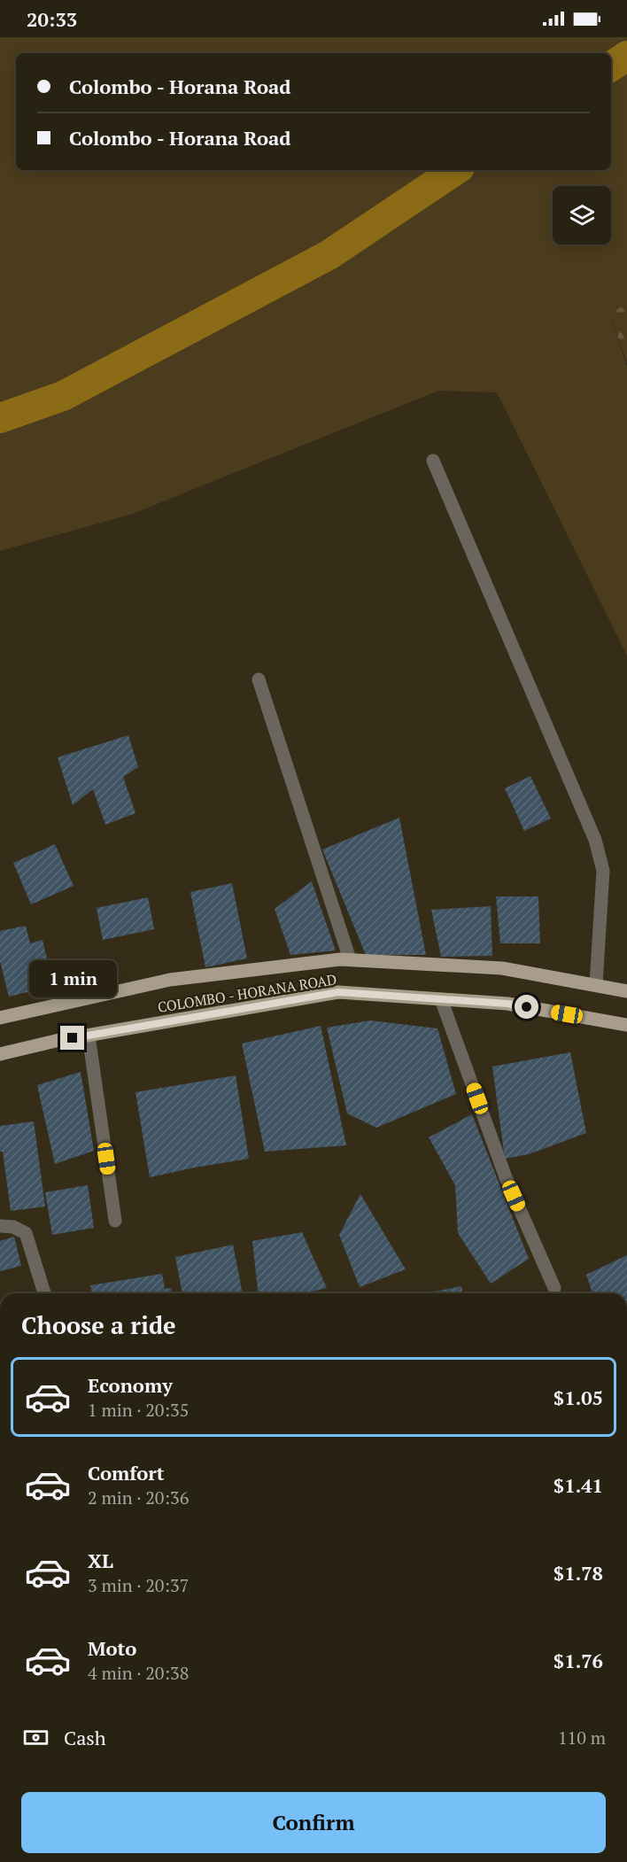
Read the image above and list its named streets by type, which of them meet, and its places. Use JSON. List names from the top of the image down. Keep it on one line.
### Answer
{"streets":{"main road":["COLOMBO - HORANA ROAD"]},"page":{"status":"20:33","banner":["Colombo - Horana Road","Colombo - Horana Road"],"bubble":"1 min","heading":"Choose a ride","list":[{"name":"Economy","note":"1 min · 20:35","value":"$1.05"},{"name":"Comfort","note":"2 min · 20:36","value":"$1.41"},{"name":"XL","note":"3 min · 20:37","value":"$1.78"},{"name":"Moto","note":"4 min · 20:38","value":"$1.76"}],"pay":["Cash","110 m"],"buttons":"Confirm"}}
